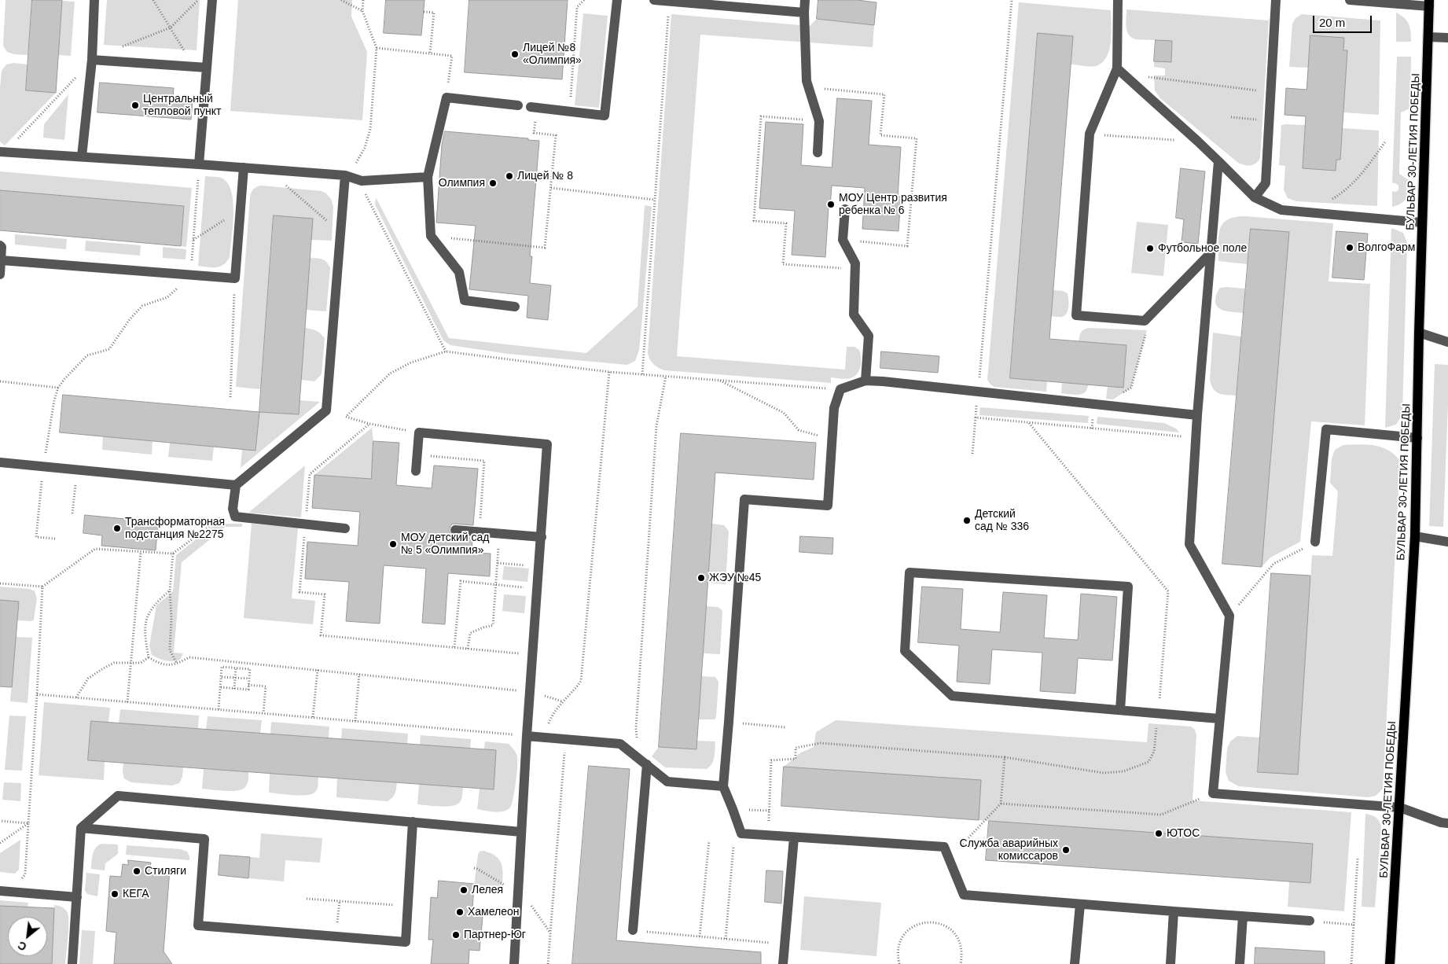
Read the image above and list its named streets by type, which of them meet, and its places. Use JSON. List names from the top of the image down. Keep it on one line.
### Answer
{"streets":{"main road":["БУЛЬВАР 30-ЛЕТИЯ ПОБЕДЫ"]},"places":["Лицей №8 «Олимпия»","Центральный тепловой пункт","Лицей № 8","Олимпия","МОУ Центр развития ребенка № 6","ВолгоФарм","Футбольное поле","Детский сад № 336","Трансформаторная подстанция №2275","МОУ детский сад № 5 «Олимпия»","ЖЭУ №45","ЮТОС","Служба аварийных комиссаров","Стиляги","Лелея","КЕГА","Хамелеон","Партнер-Юг"],"scale_bar":"20 m","north":"bottom left"}
